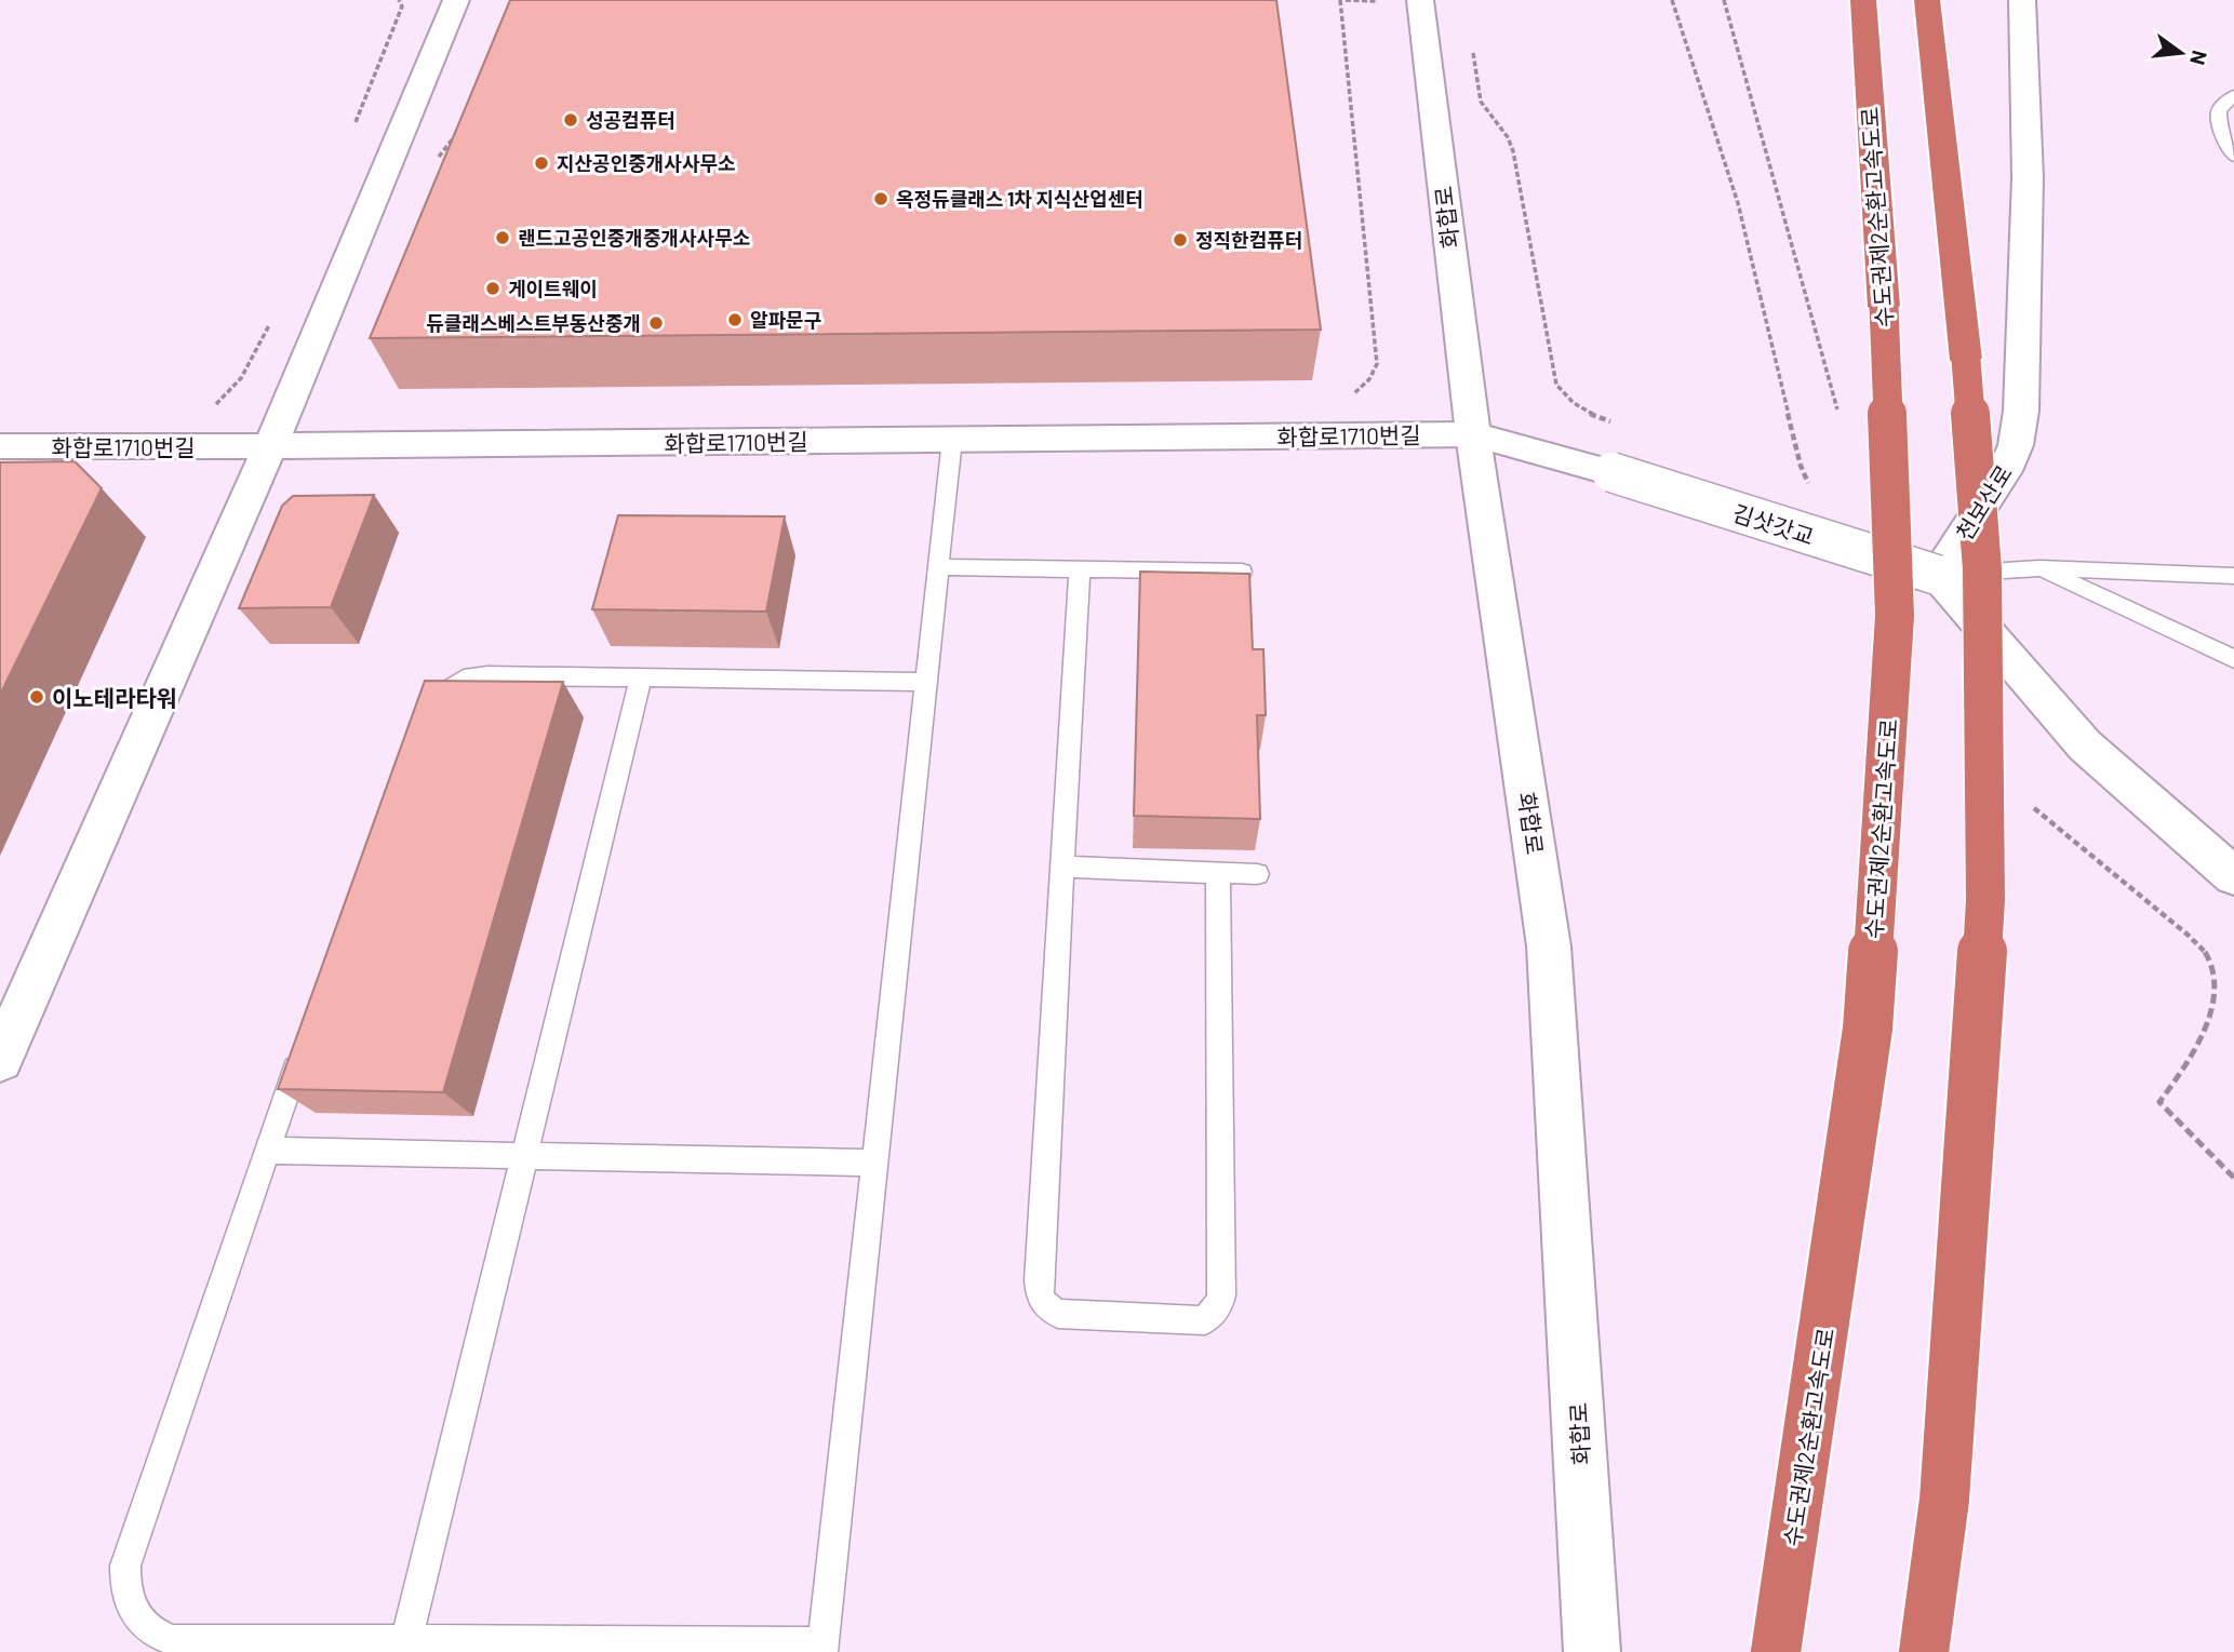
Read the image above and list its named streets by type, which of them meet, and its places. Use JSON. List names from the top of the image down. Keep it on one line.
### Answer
{"streets":{"highway":["수도권제2순환고속도로"],"street":["화합로","화합로1710번길","천보산로","김삿갓교"]},"crossings":[["화합로","화합로1710번길"],["화합로","김삿갓교"],["화합로1710번길","김삿갓교"],["천보산로","김삿갓교"]],"places":["성공컴퓨터","지산공인중개사사무소","옥정듀클래스 1차 지식산업센터","랜드고공인중개중개사사무소","정직한컴퓨터","게이트웨이","알파문구","듀클래스베스트부동산중개","이노테라타워"],"north":"right"}
